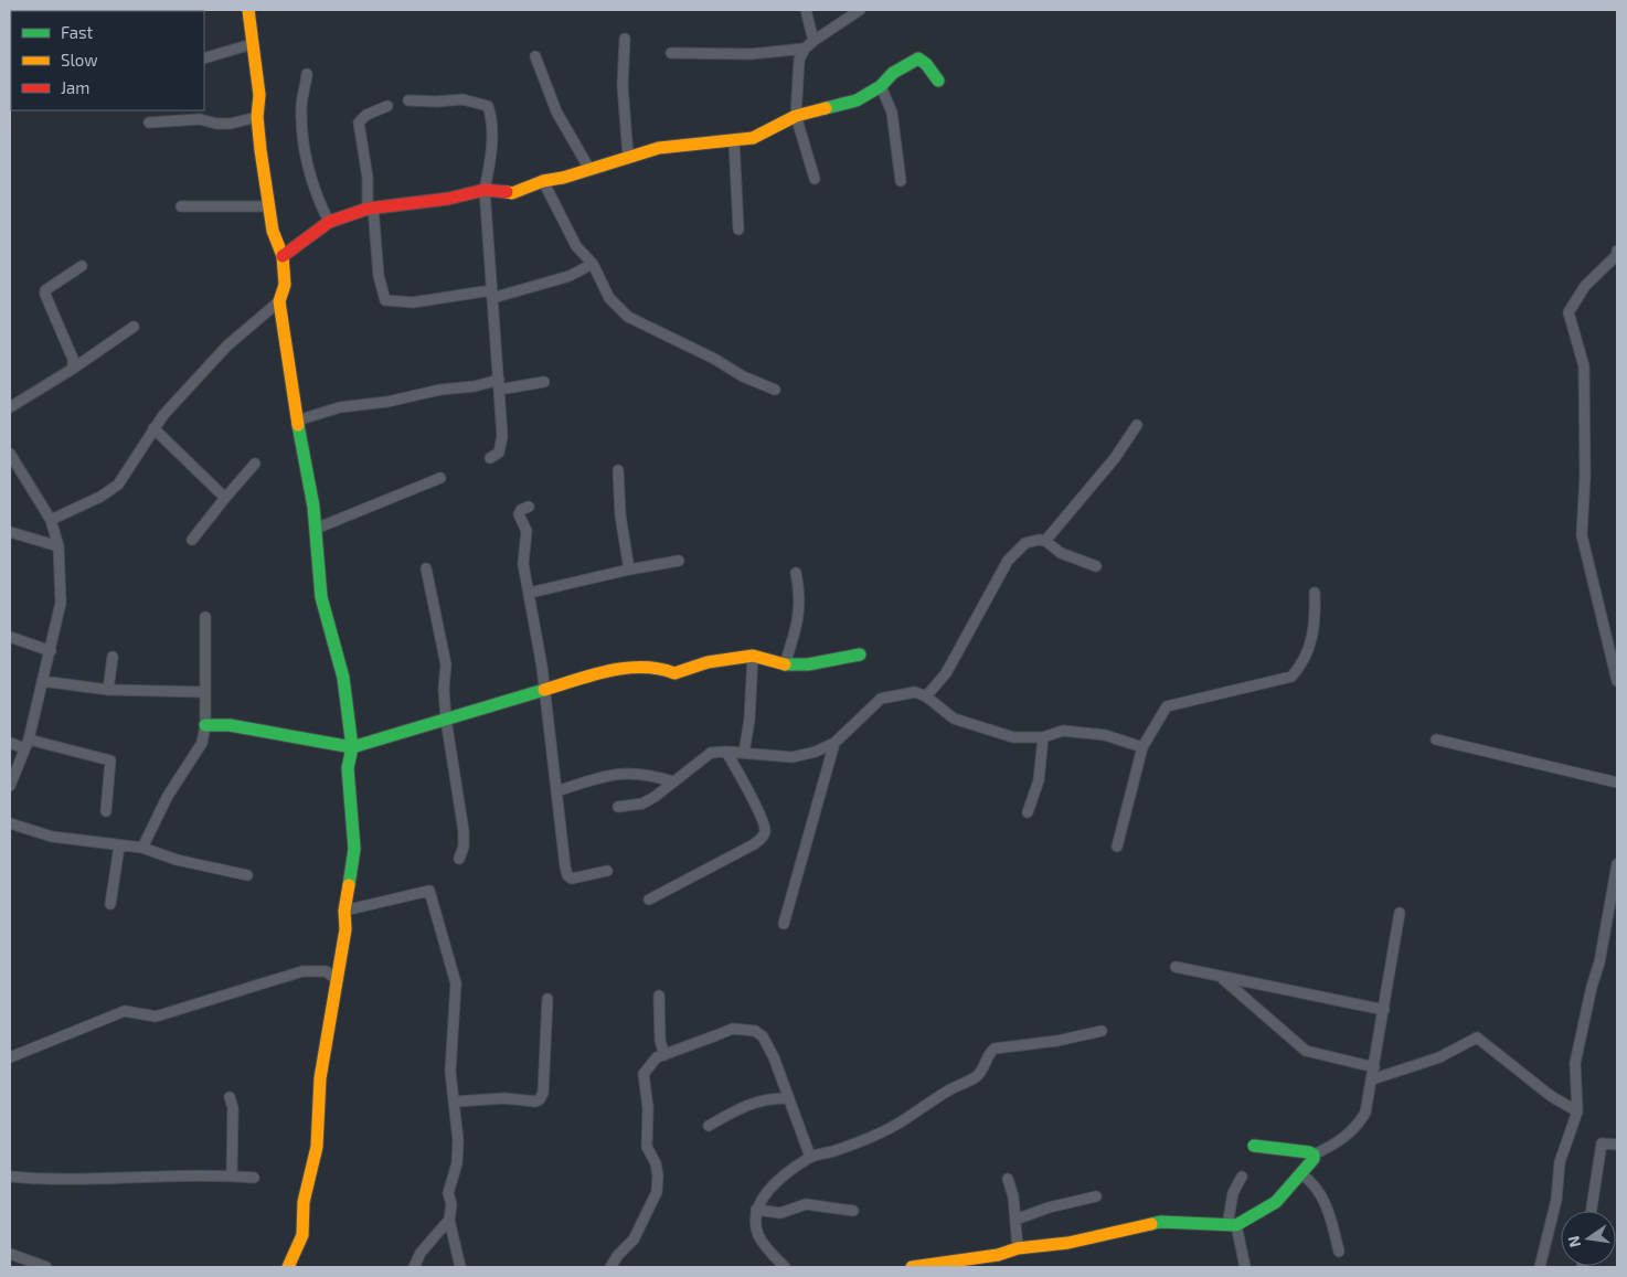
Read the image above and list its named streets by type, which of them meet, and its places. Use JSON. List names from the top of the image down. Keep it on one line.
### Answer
{"legend":["Fast","Slow","Jam"],"north":"left"}
